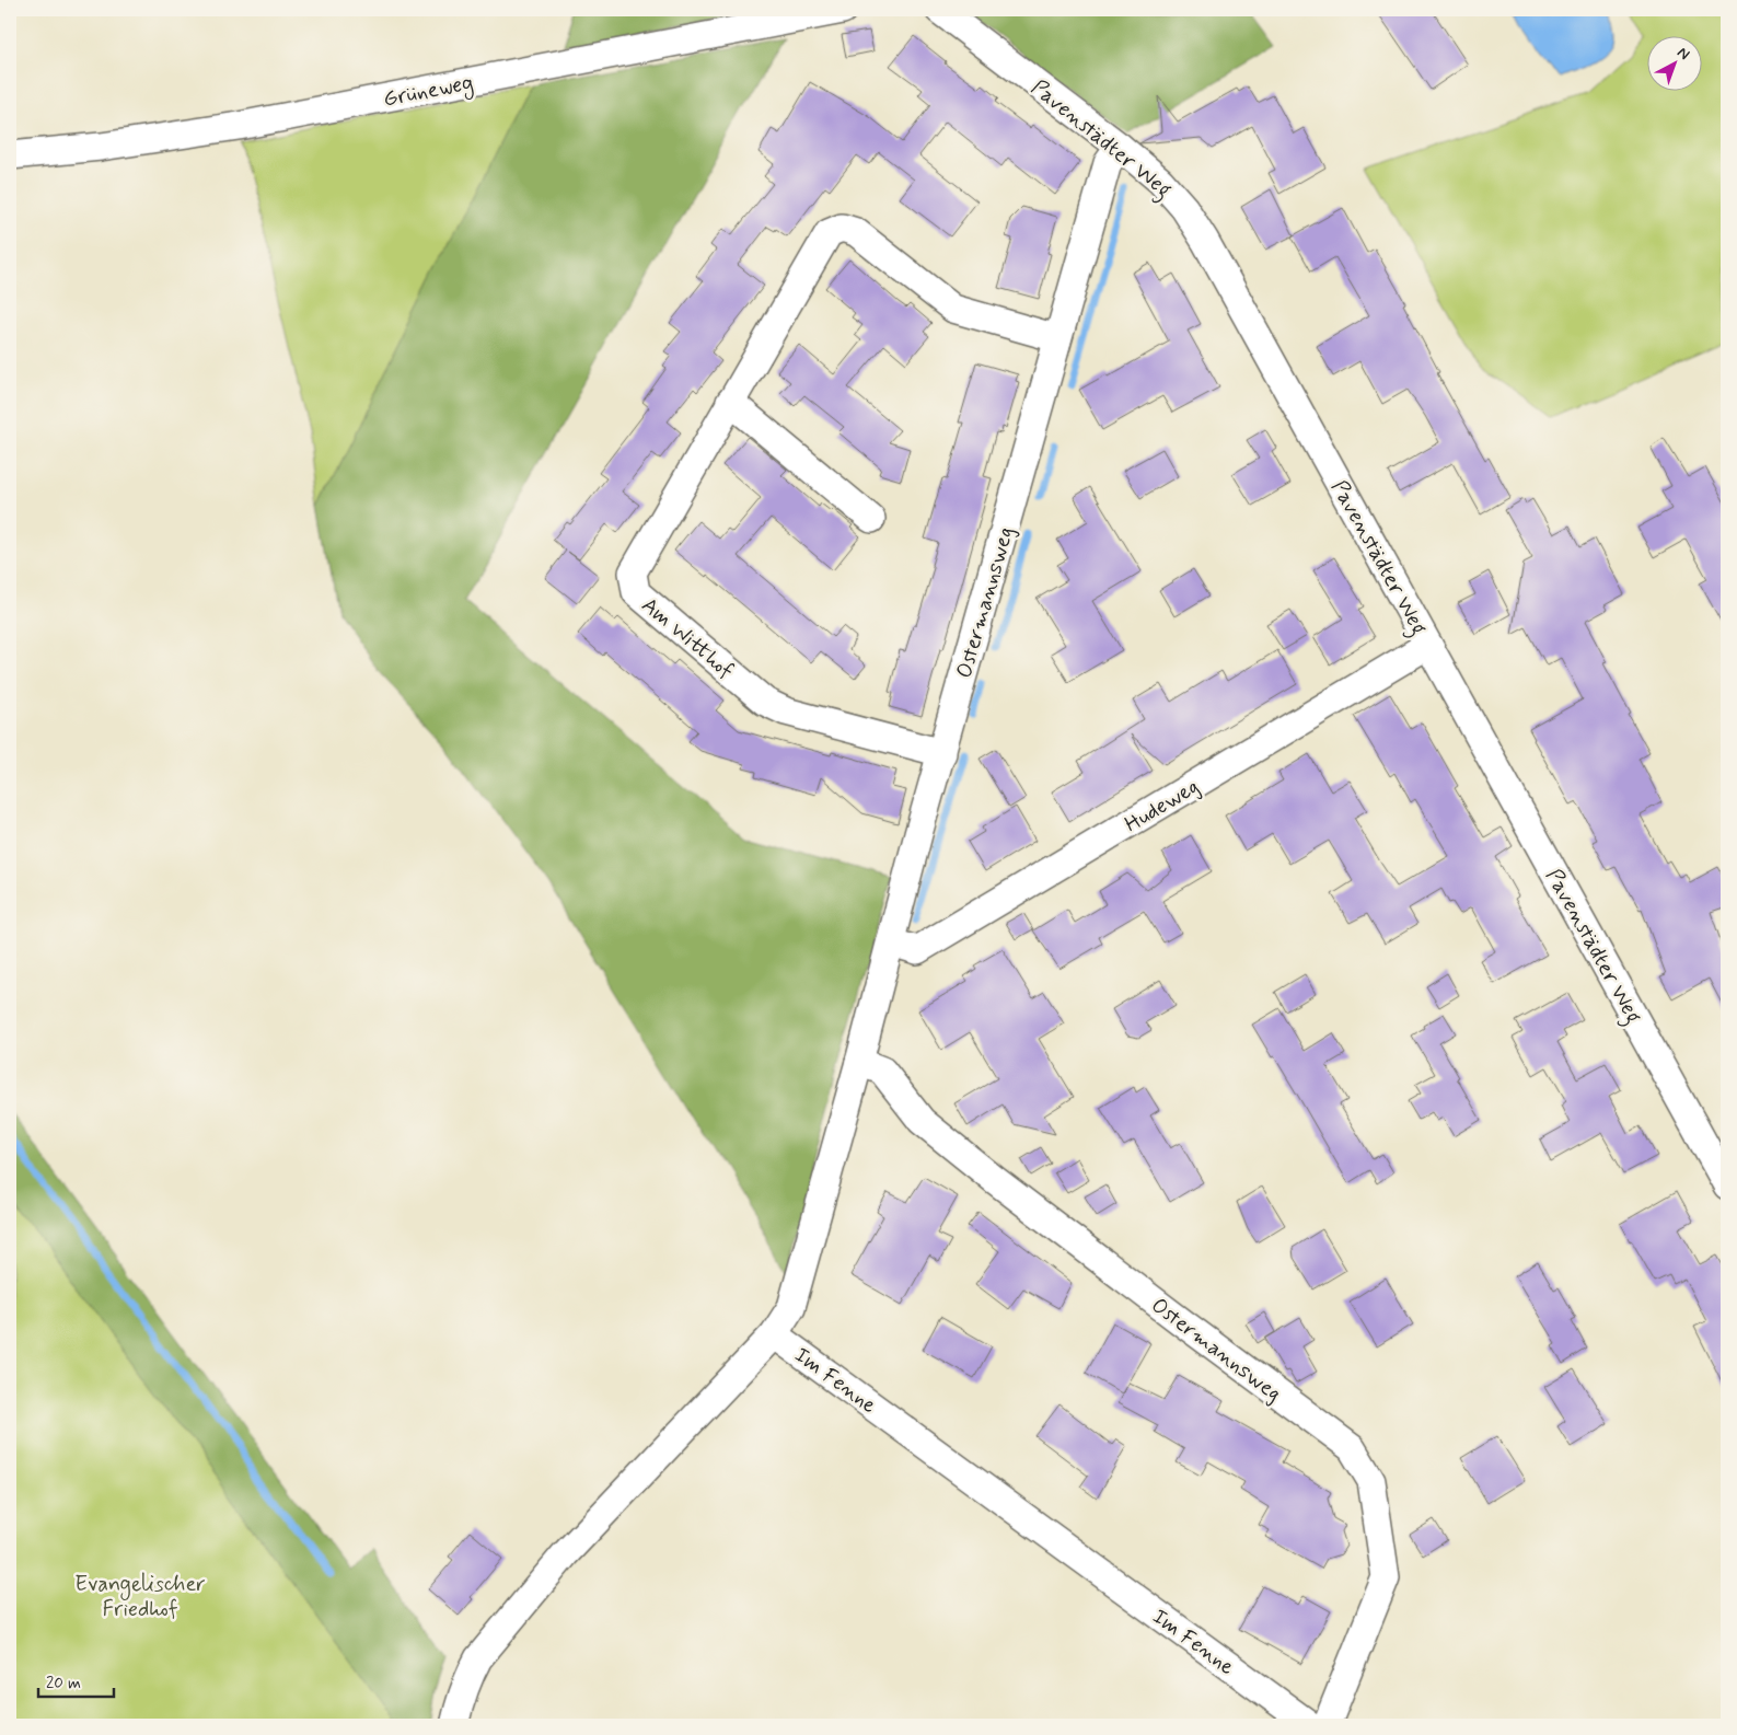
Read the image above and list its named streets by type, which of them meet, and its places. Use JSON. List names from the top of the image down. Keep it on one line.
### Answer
{"streets":{"street":["Grüneweg","Pavenstädter Weg","Ostermannsweg","Am Witthof","Hudeweg","Im Fenne"]},"crossings":[["Pavenstädter Weg","Ostermannsweg"],["Pavenstädter Weg","Hudeweg"],["Ostermannsweg","Am Witthof"],["Ostermannsweg","Hudeweg"],["Ostermannsweg","Im Fenne"]],"parks":["Evangelischer Friedhof"],"scale_bar":"20 m","north":"top right"}
